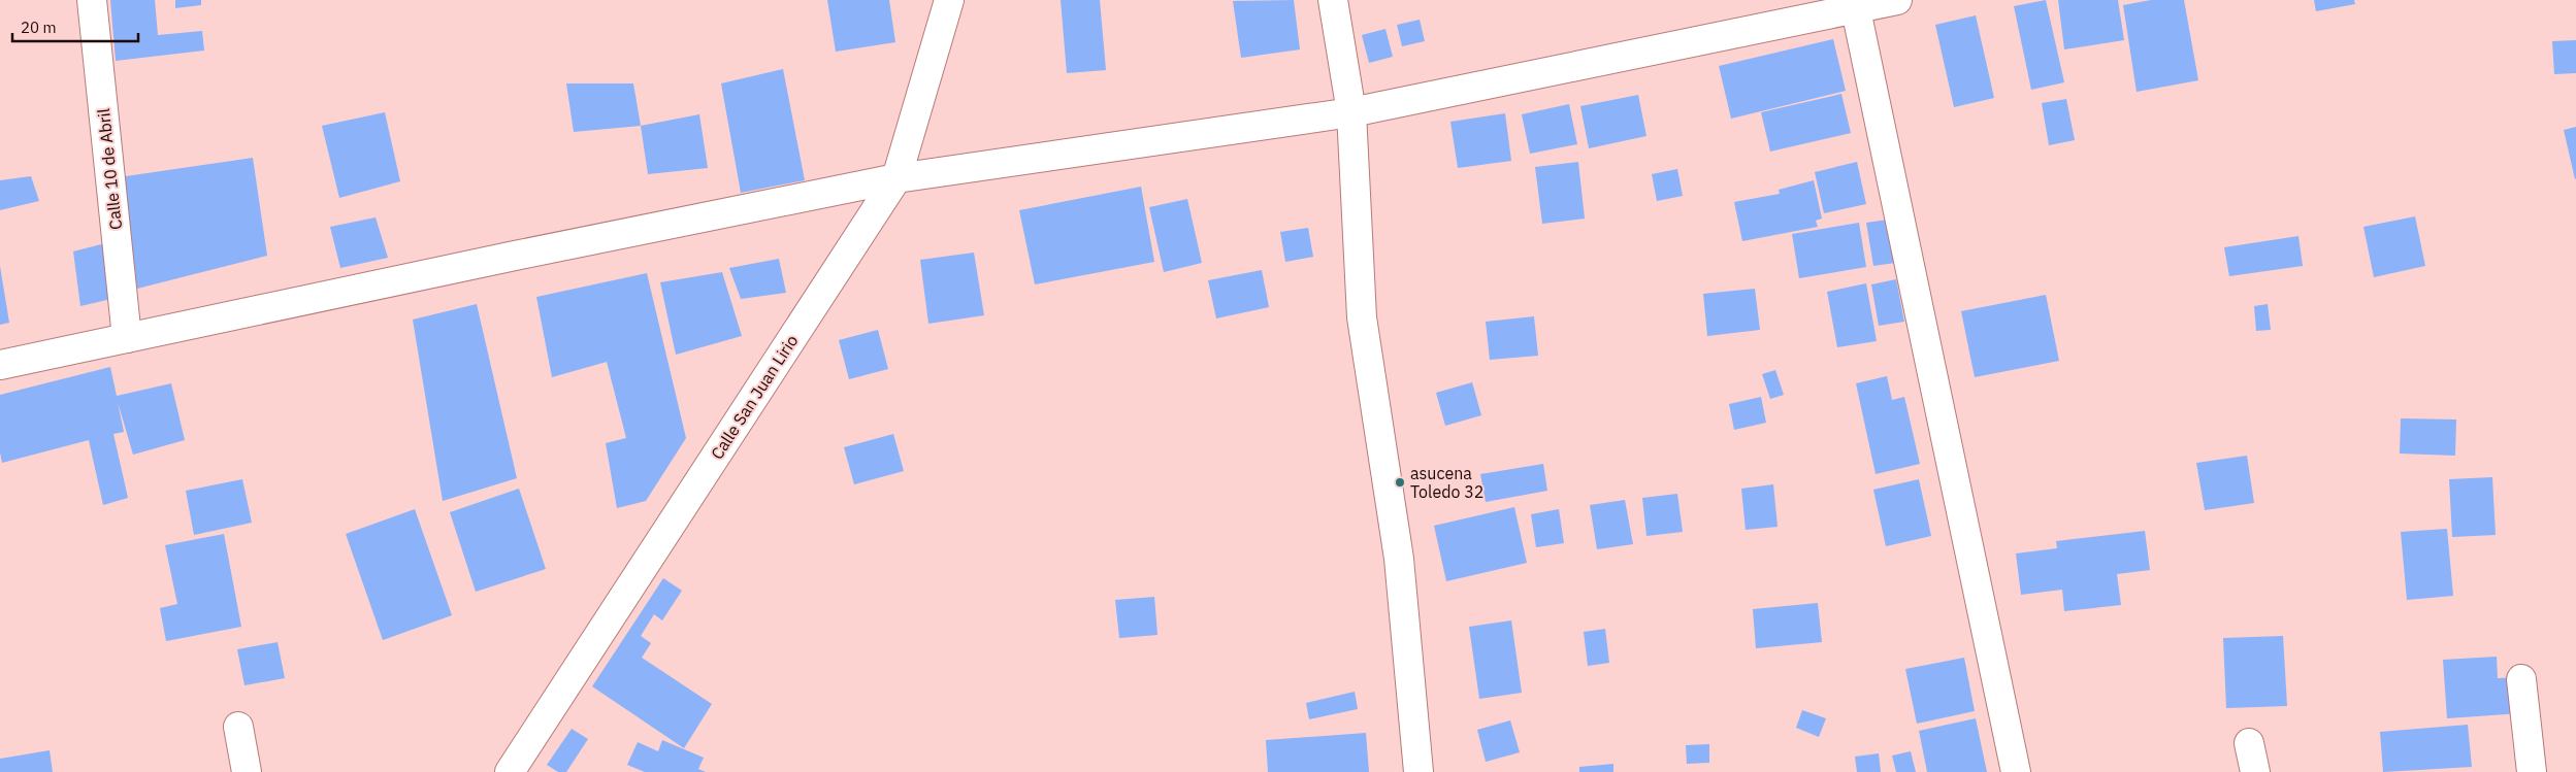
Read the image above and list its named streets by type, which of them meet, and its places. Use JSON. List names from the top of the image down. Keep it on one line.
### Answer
{"streets":{"street":["Calle 10 de Abril","Calle San Juan Lirio"]},"places":["asucena Toledo 32"],"scale_bar":"20 m"}
